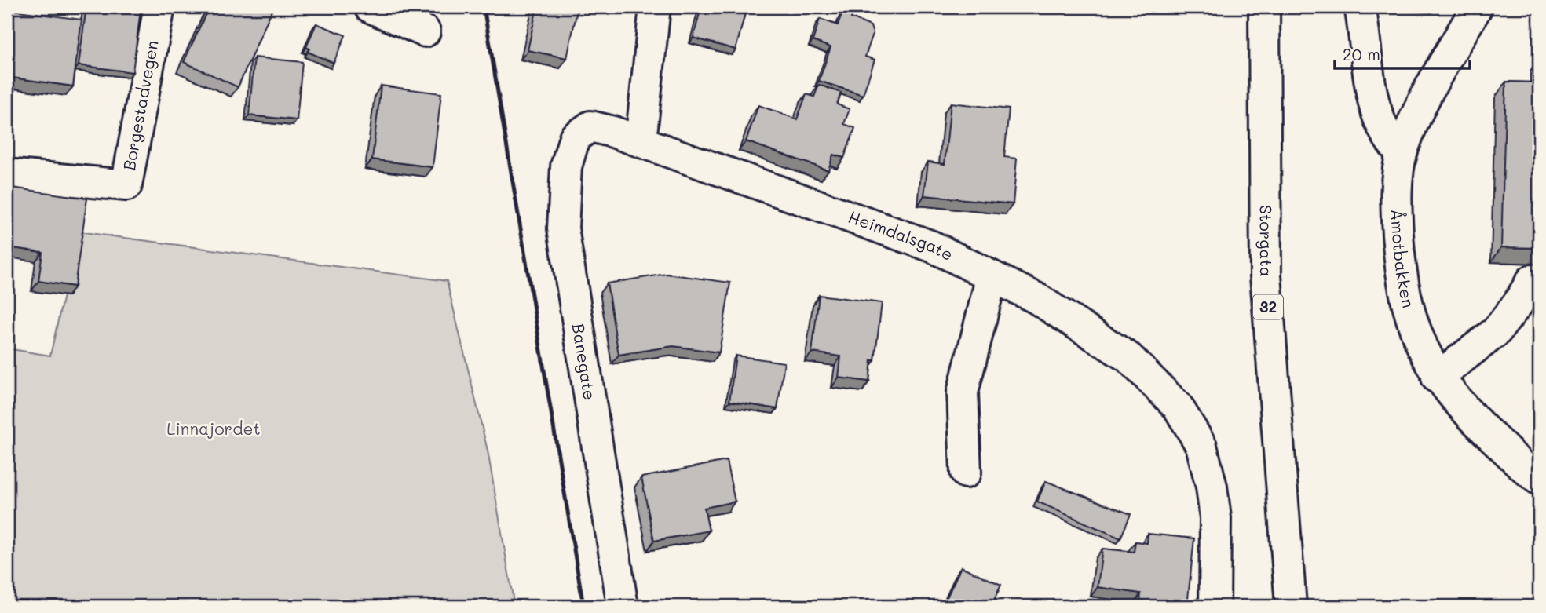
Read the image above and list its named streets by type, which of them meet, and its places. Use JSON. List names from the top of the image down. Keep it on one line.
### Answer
{"streets":{"street":["Borgestadvegen","Heimdalsgate","Storgata","Åmotbakken","32","Banegate"]},"crossings":[["Heimdalsgate","Banegate"]],"parks":["Linnajordet"],"scale_bar":"20 m"}
